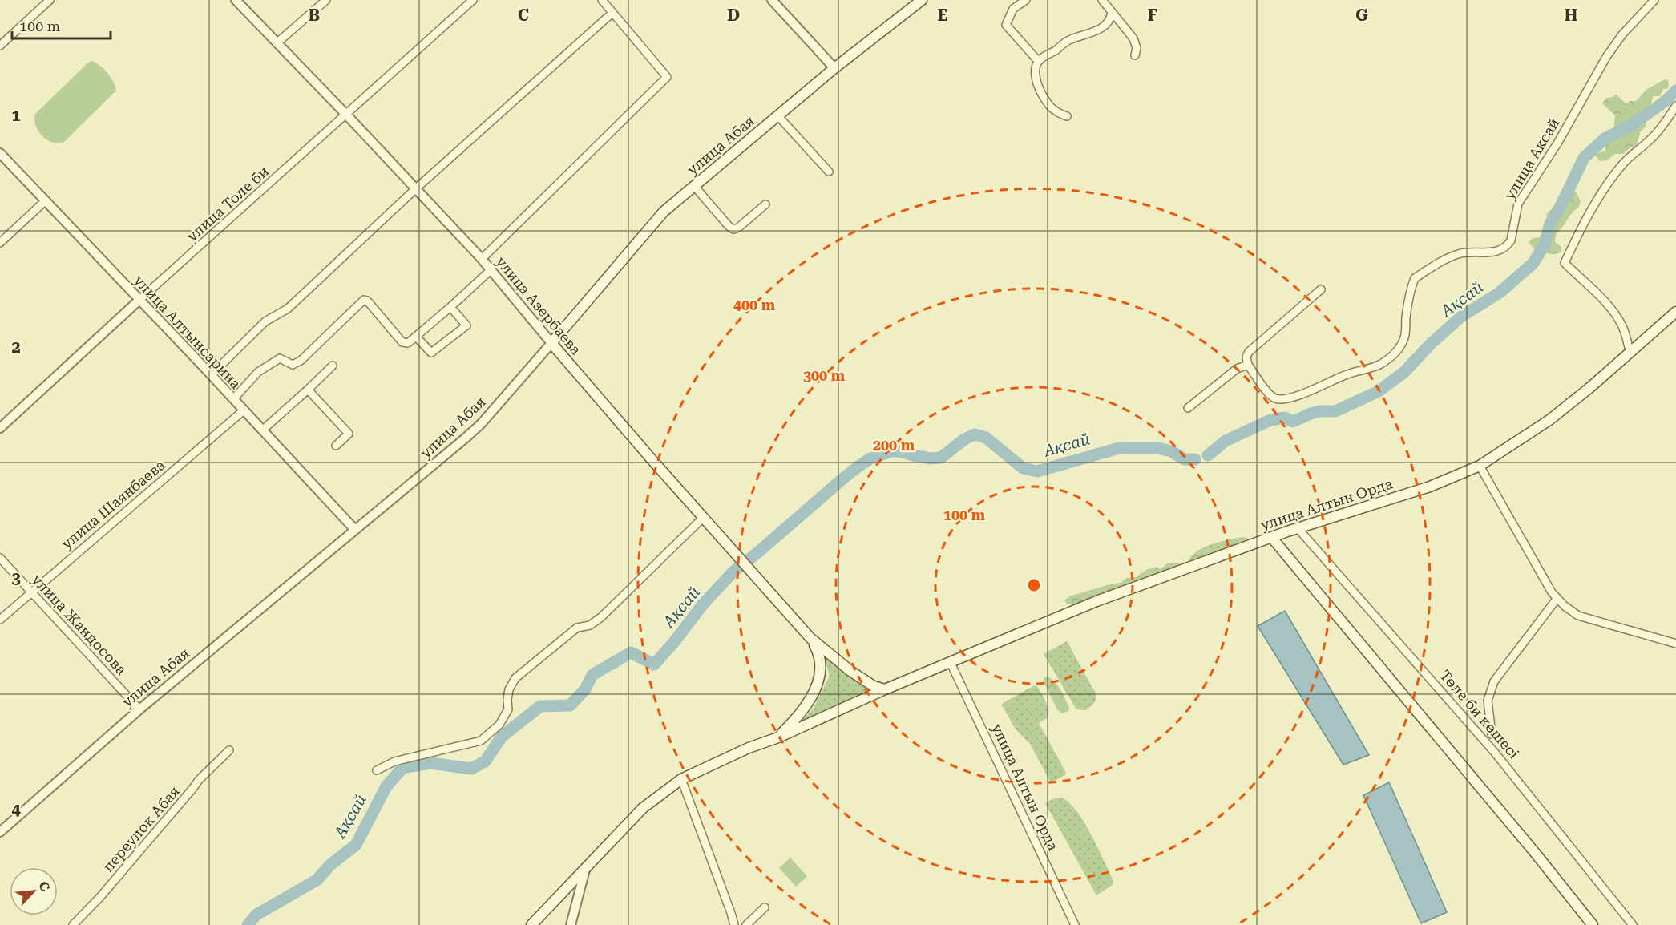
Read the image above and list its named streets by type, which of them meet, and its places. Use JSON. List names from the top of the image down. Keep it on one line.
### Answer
{"streets":{"main road":["улица Абая","улица Азербаева","улица Алтын Орда"],"street":["улица Аксай","улица Толе би","улица Алтынсарина","улица Шаянбаева","улица Жандосова","Төле би көшесі","переулок Абая"]},"crossings":[["улица Абая","улица Азербаева"],["улица Абая","улица Алтынсарина"],["улица Абая","улица Жандосова"],["улица Толе би","улица Азербаева"],["улица Толе би","улица Алтынсарина"],["улица Азербаева","улица Алтын Орда"],["улица Алтынсарина","улица Шаянбаева"],["улица Шаянбаева","улица Жандосова"],["улица Алтын Орда","Төле би көшесі"]],"water":["Ақсай"],"scale_bar":"100 m","north":"top right","grid":{"columns":["B","C","D","E","F","G","H"],"rows":["1","2","3","4"]},"rings":["400 m","300 m","200 m","100 m"]}
